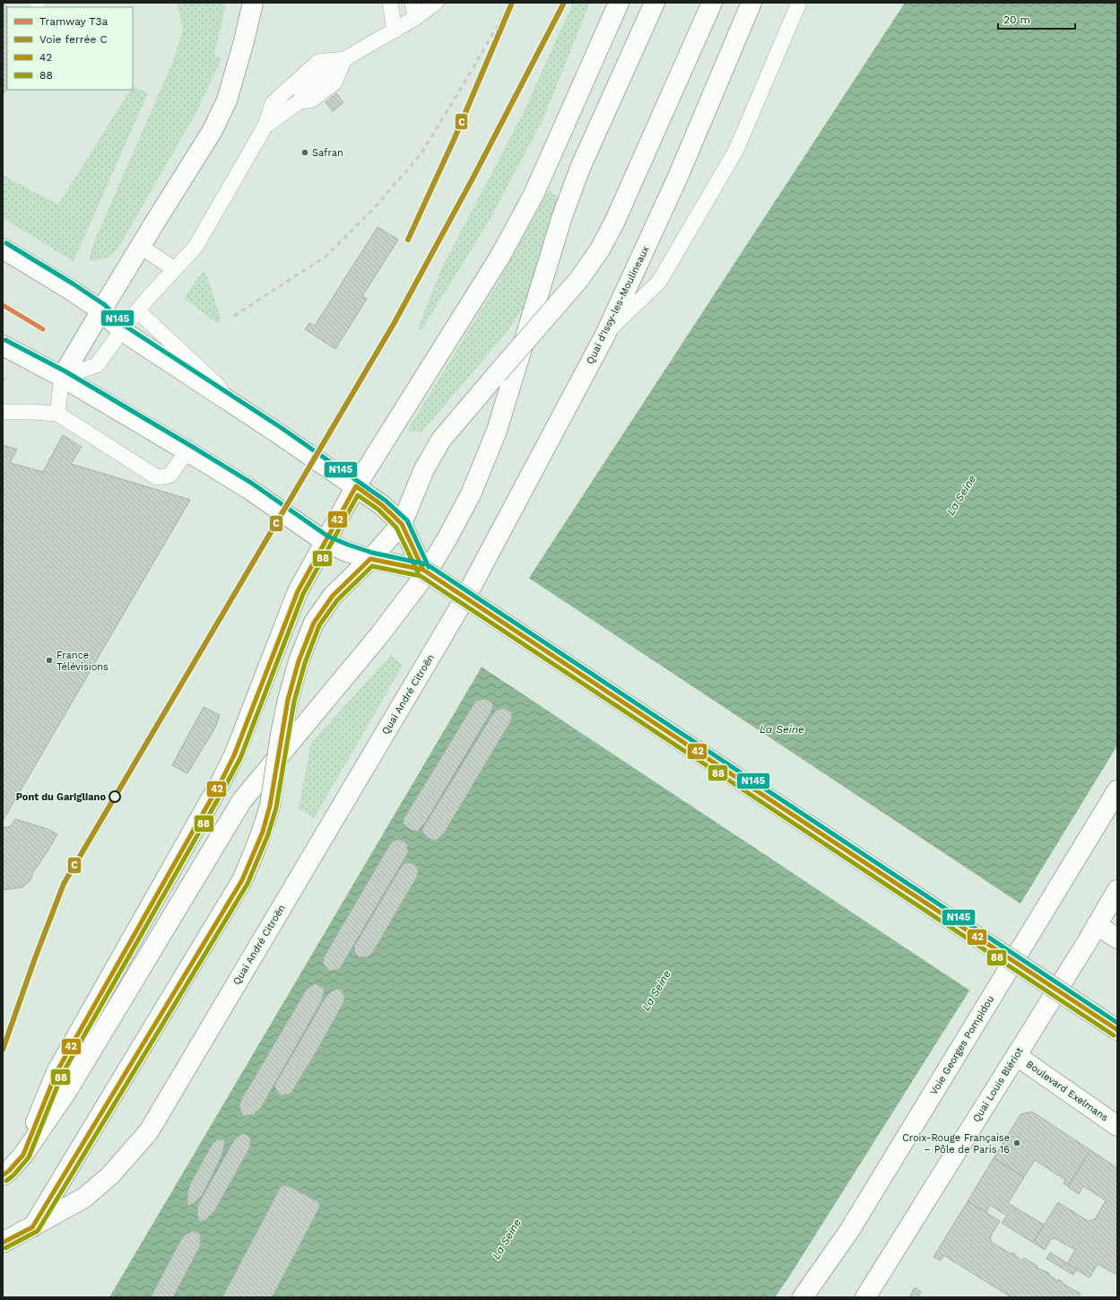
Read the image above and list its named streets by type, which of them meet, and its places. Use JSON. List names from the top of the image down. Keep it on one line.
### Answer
{"streets":{"main road":["Quai d'Issy-les-Moulineaux","Quai André Citroën","Voie Georges Pompidou","Quai Louis Blériot","Boulevard Exelmans"]},"crossings":[["Quai d'Issy-les-Moulineaux","Quai André Citroën"],["Quai Louis Blériot","Boulevard Exelmans"]],"water":["La Seine"],"places":["Safran","France Télévisions","Pont du Garigliano","Croix-Rouge Française – Pôle de Paris 16"],"lines":["rail line C","transit line N145","tram line T3a","transit line 42","transit line 88"],"legend":["Tramway T3a","Voie ferrée C","42","88"],"scale_bar":"20 m"}
